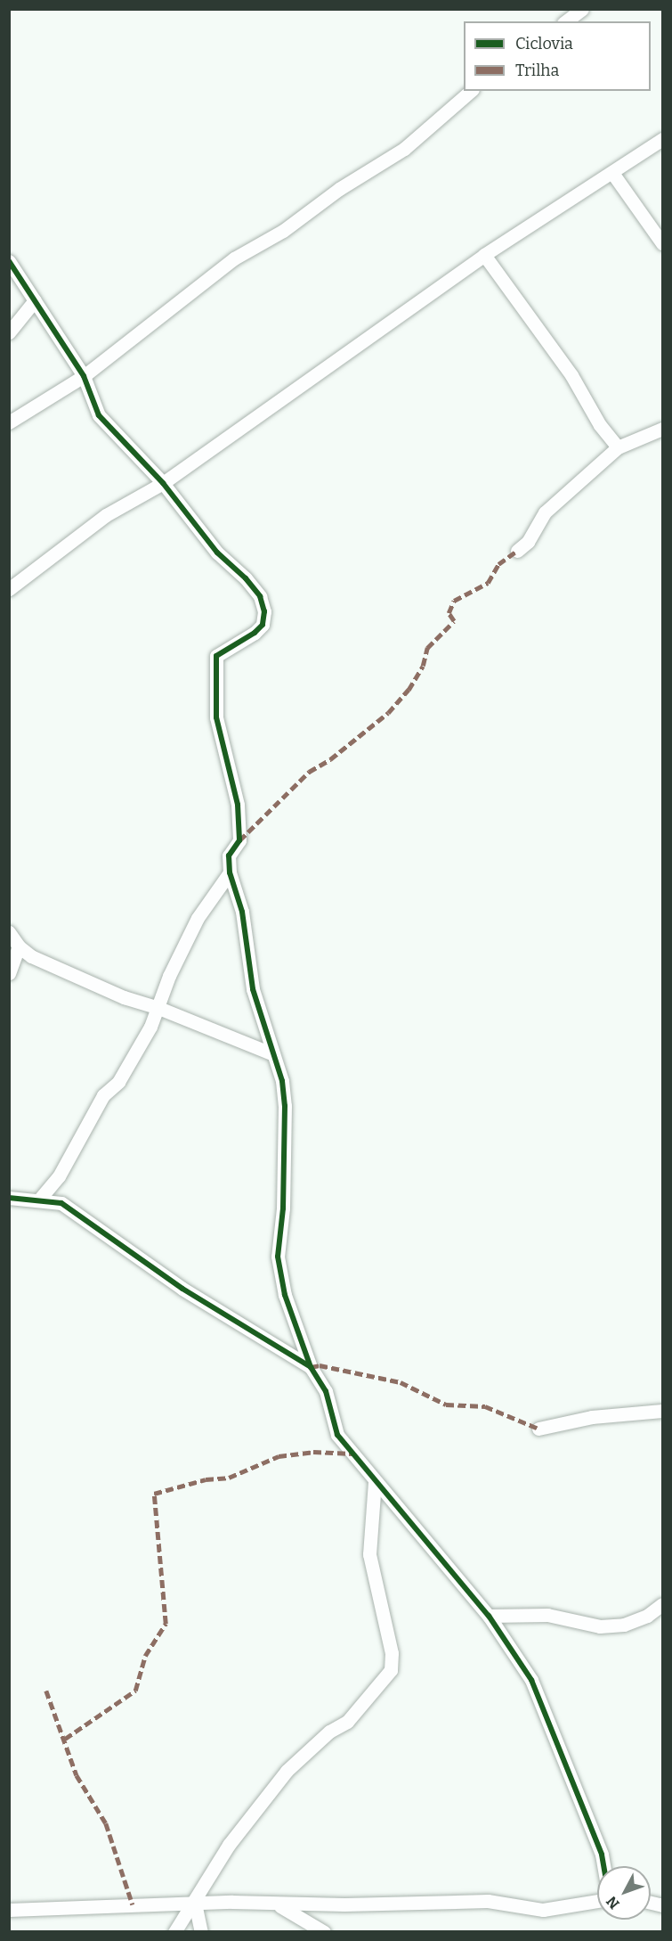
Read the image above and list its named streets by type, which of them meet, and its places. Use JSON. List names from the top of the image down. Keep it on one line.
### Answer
{"legend":["Ciclovia","Trilha"],"north":"bottom left"}
